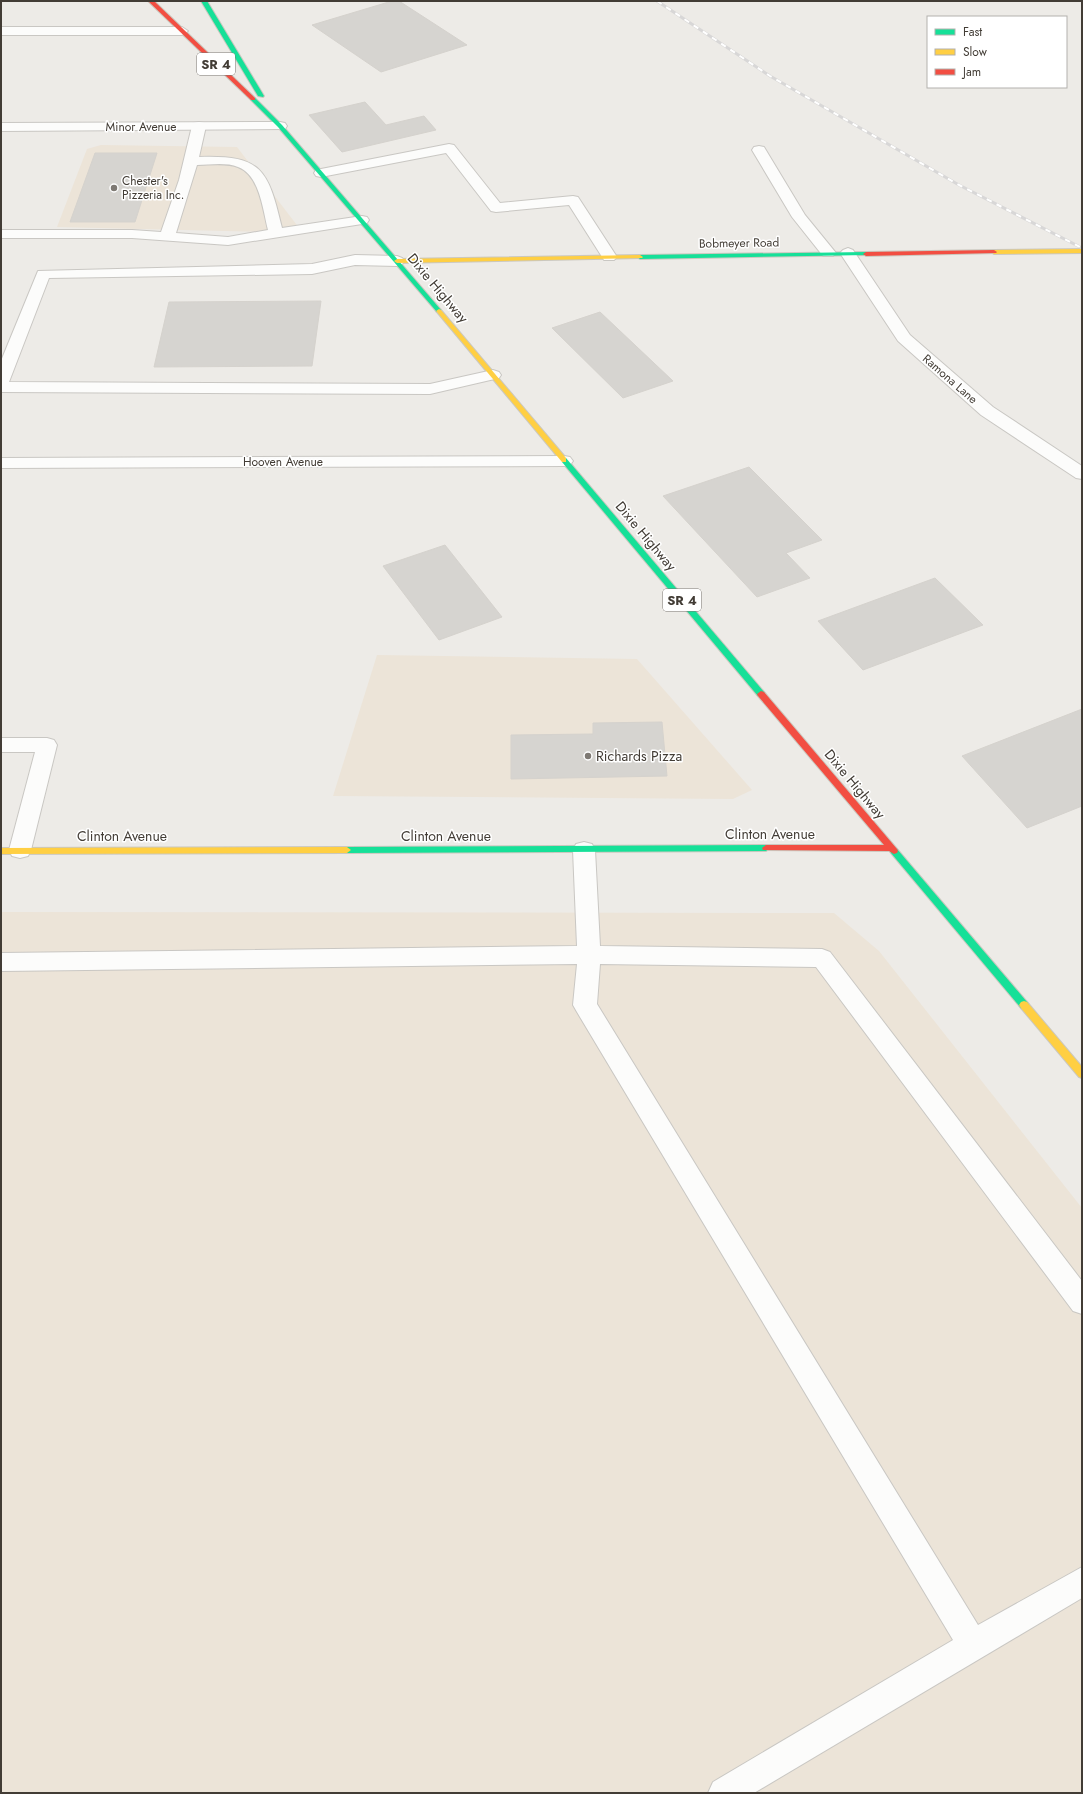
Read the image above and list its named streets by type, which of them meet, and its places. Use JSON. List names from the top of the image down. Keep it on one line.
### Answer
{"streets":{"main road":["SR 4","Bobmeyer Road","Dixie Highway","Clinton Avenue"],"street":["Minor Avenue","Ramona Lane","Hooven Avenue"]},"crossings":[["Minor Avenue","Dixie Highway"],["Bobmeyer Road","Dixie Highway"],["Bobmeyer Road","Ramona Lane"],["Dixie Highway","Hooven Avenue"],["Dixie Highway","Clinton Avenue"]],"places":["Chester's Pizzeria Inc.","Richards Pizza"],"legend":["Fast","Slow","Jam"]}
